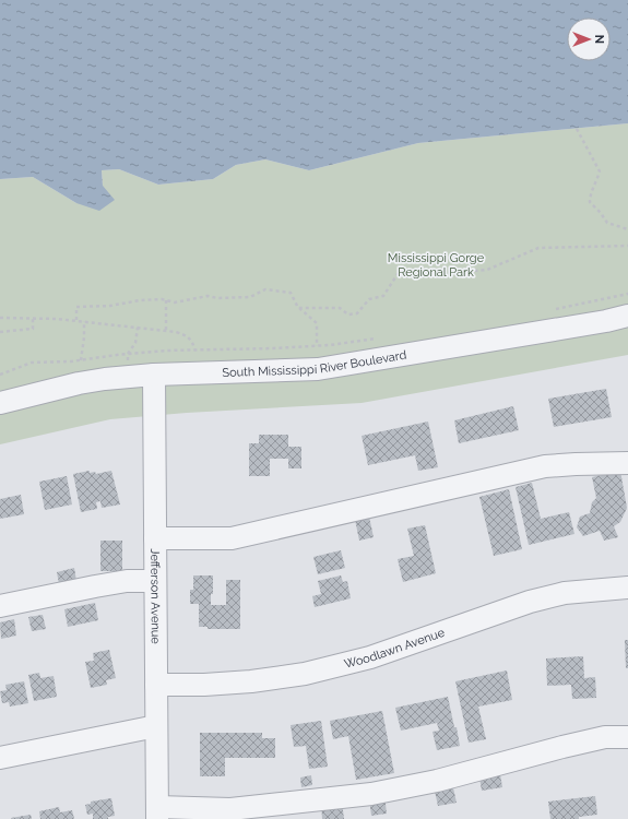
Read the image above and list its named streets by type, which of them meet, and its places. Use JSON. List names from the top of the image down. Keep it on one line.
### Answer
{"streets":{"street":["South Mississippi River Boulevard","Jefferson Avenue","Woodlawn Avenue"]},"crossings":[["South Mississippi River Boulevard","Jefferson Avenue"],["Jefferson Avenue","Woodlawn Avenue"]],"parks":["Mississippi Gorge Regional Park"],"north":"right"}
